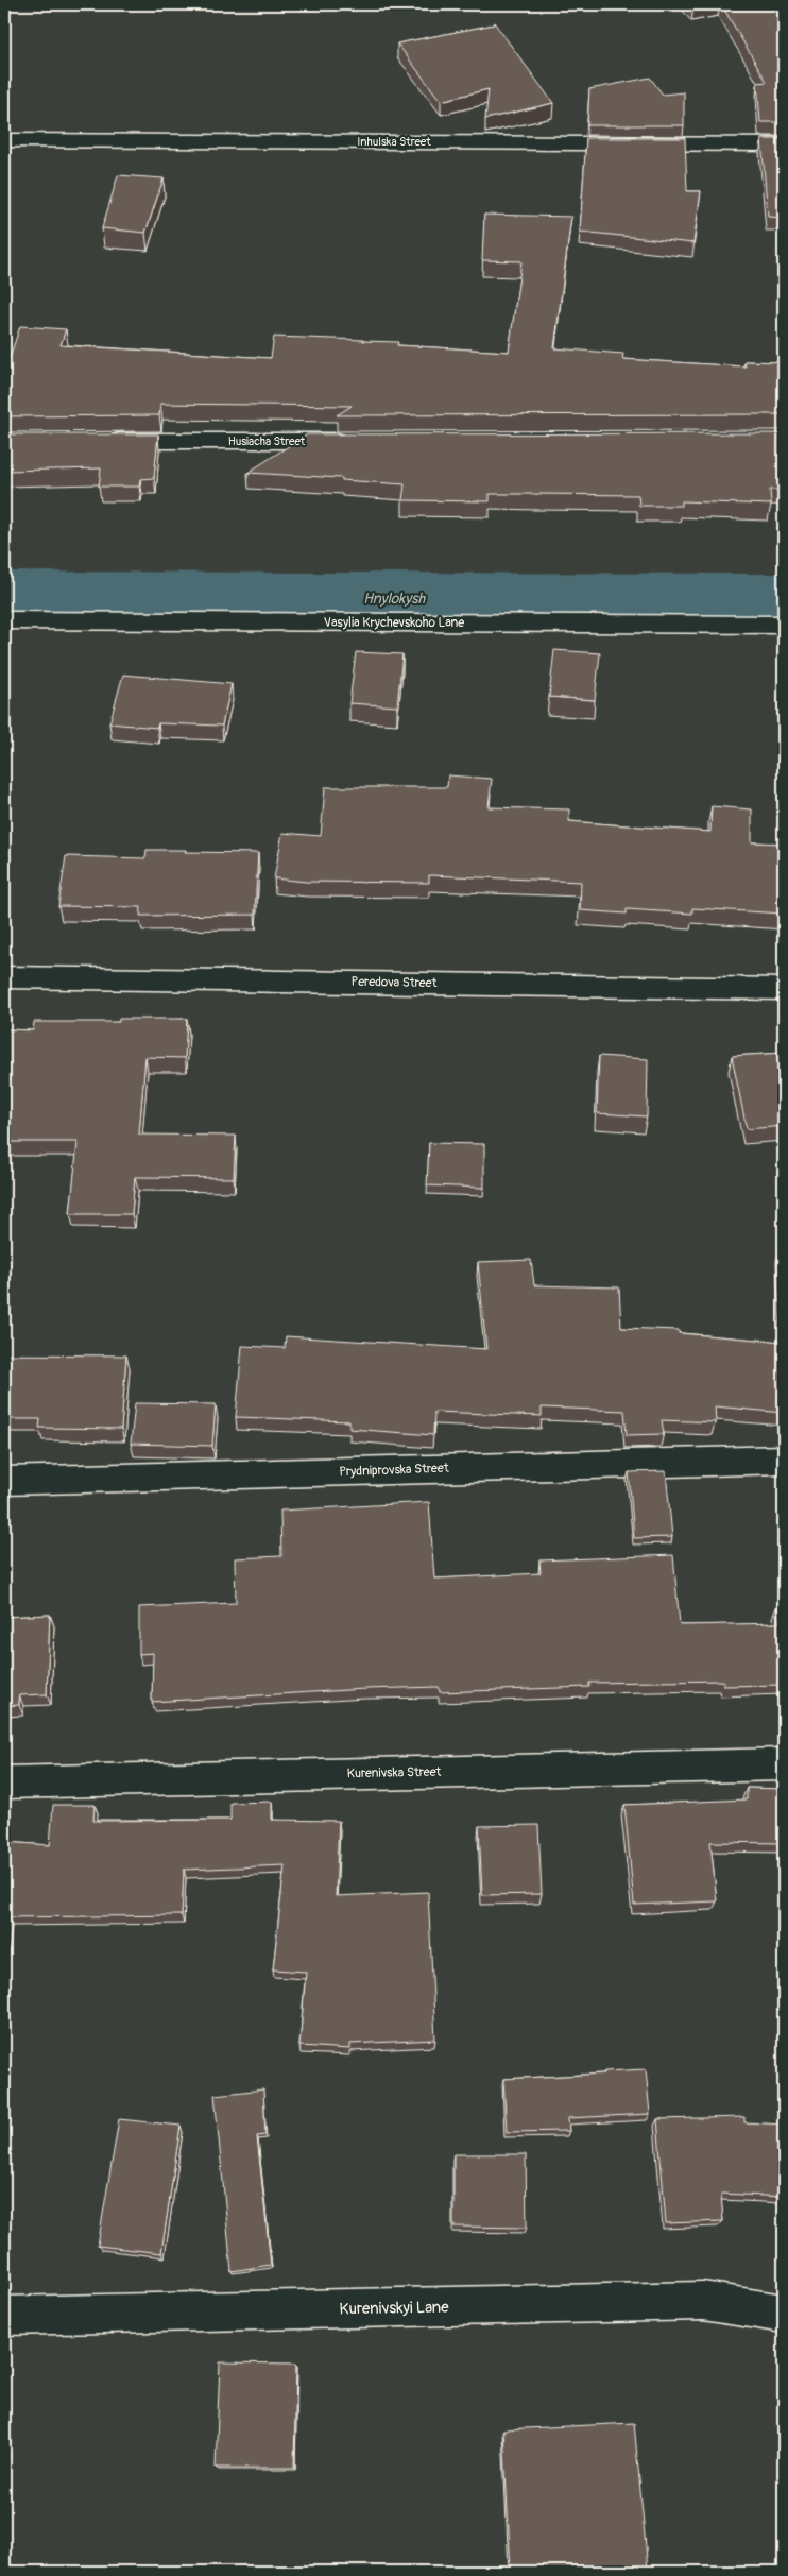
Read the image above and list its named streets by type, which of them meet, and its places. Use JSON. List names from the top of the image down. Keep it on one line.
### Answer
{"streets":{"street":["Inhulska Street","Husiacha Street","Vasylia Krychevskoho Lane","Peredova Street","Prydniprovska Street","Kurenivska Street","Kurenivskyi Lane"]},"water":["Hnylokysh"]}
